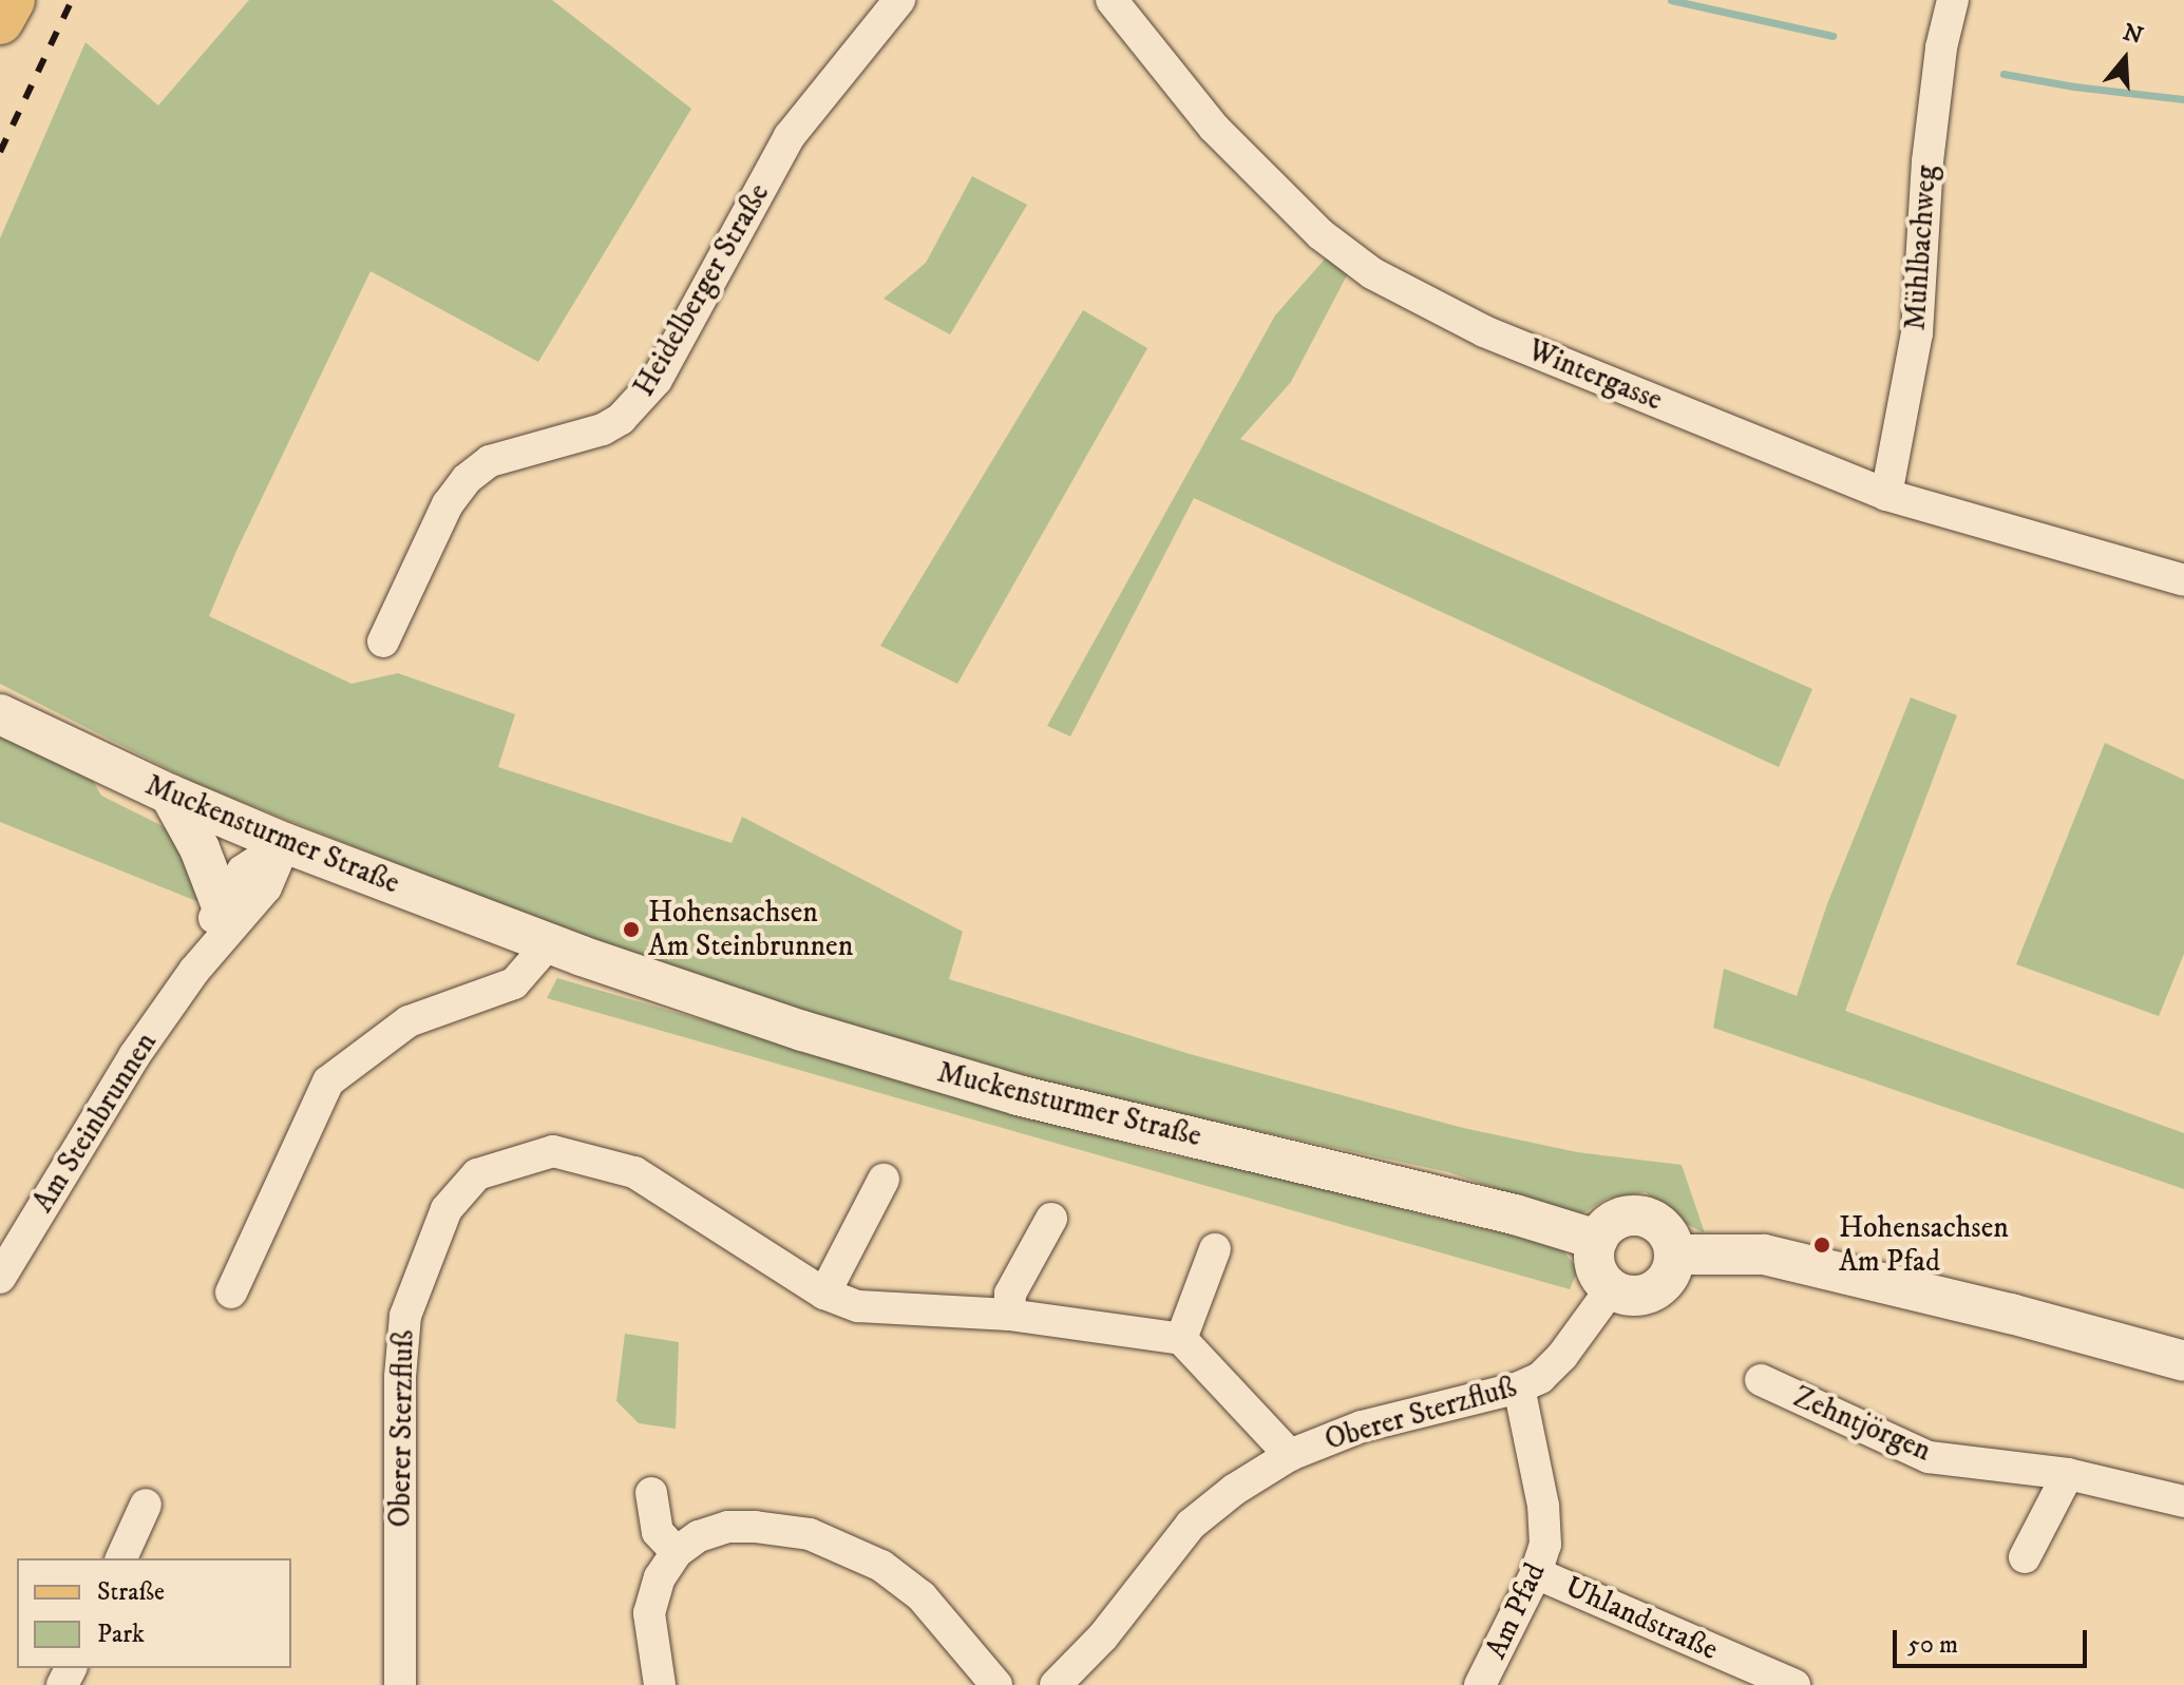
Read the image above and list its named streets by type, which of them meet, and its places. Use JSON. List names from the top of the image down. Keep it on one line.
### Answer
{"streets":{"street":["Mühlbachweg","Heidelberger Straße","Wintergasse","Muckensturmer Straße","Am Steinbrunnen","Oberer Sterzfluß","Zehntjörgen","Am Pfad","Uhlandstraße"]},"crossings":[["Mühlbachweg","Wintergasse"],["Muckensturmer Straße","Am Steinbrunnen"],["Muckensturmer Straße","Oberer Sterzfluß"],["Oberer Sterzfluß","Am Pfad"],["Am Pfad","Uhlandstraße"]],"places":["Hohensachsen Am Steinbrunnen","Hohensachsen Am Pfad"],"legend":["Straße","Park"],"scale_bar":"50 m","north":"top"}
